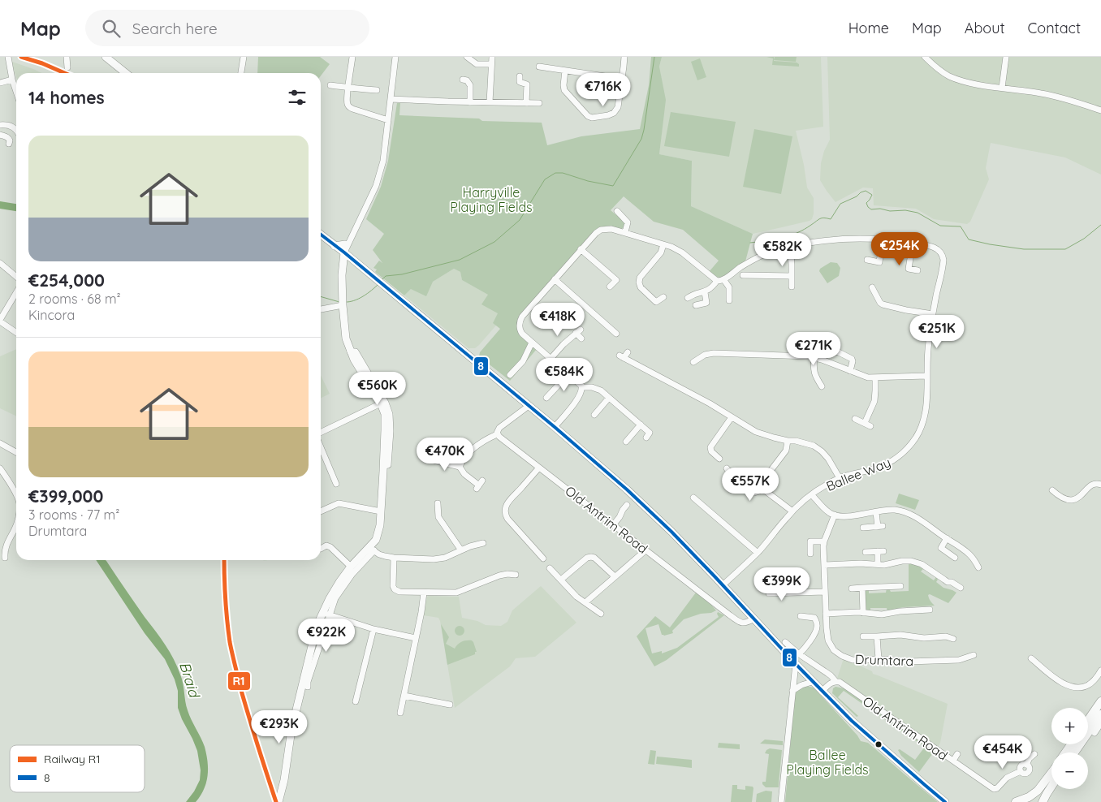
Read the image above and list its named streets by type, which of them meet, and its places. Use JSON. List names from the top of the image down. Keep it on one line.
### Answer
{"streets":{"street":["Ballee Way","Old Antrim Road","Drumtara"]},"water":["Braid"],"parks":["Harryville Playing Fields","Ballee Playing Fields"],"lines":["rail line R1","transit line 8"],"legend":["Railway R1","8"],"page":{"header":"Map","search":"Search here","nav":["Home","Map","About","Contact"],"price":["€716K","€254K","€582K","€418K","€251K","€271K","€584K","€560K","€470K","€557K","€399K","€922K","€293K","€454K"],"heading":"14 homes","list":[{"name":"€254,000","note":"2 rooms · 68 m² · Kincora"},{"name":"€399,000","note":"3 rooms · 77 m² · Drumtara"}],"map_buttons":["+","−"]}}
